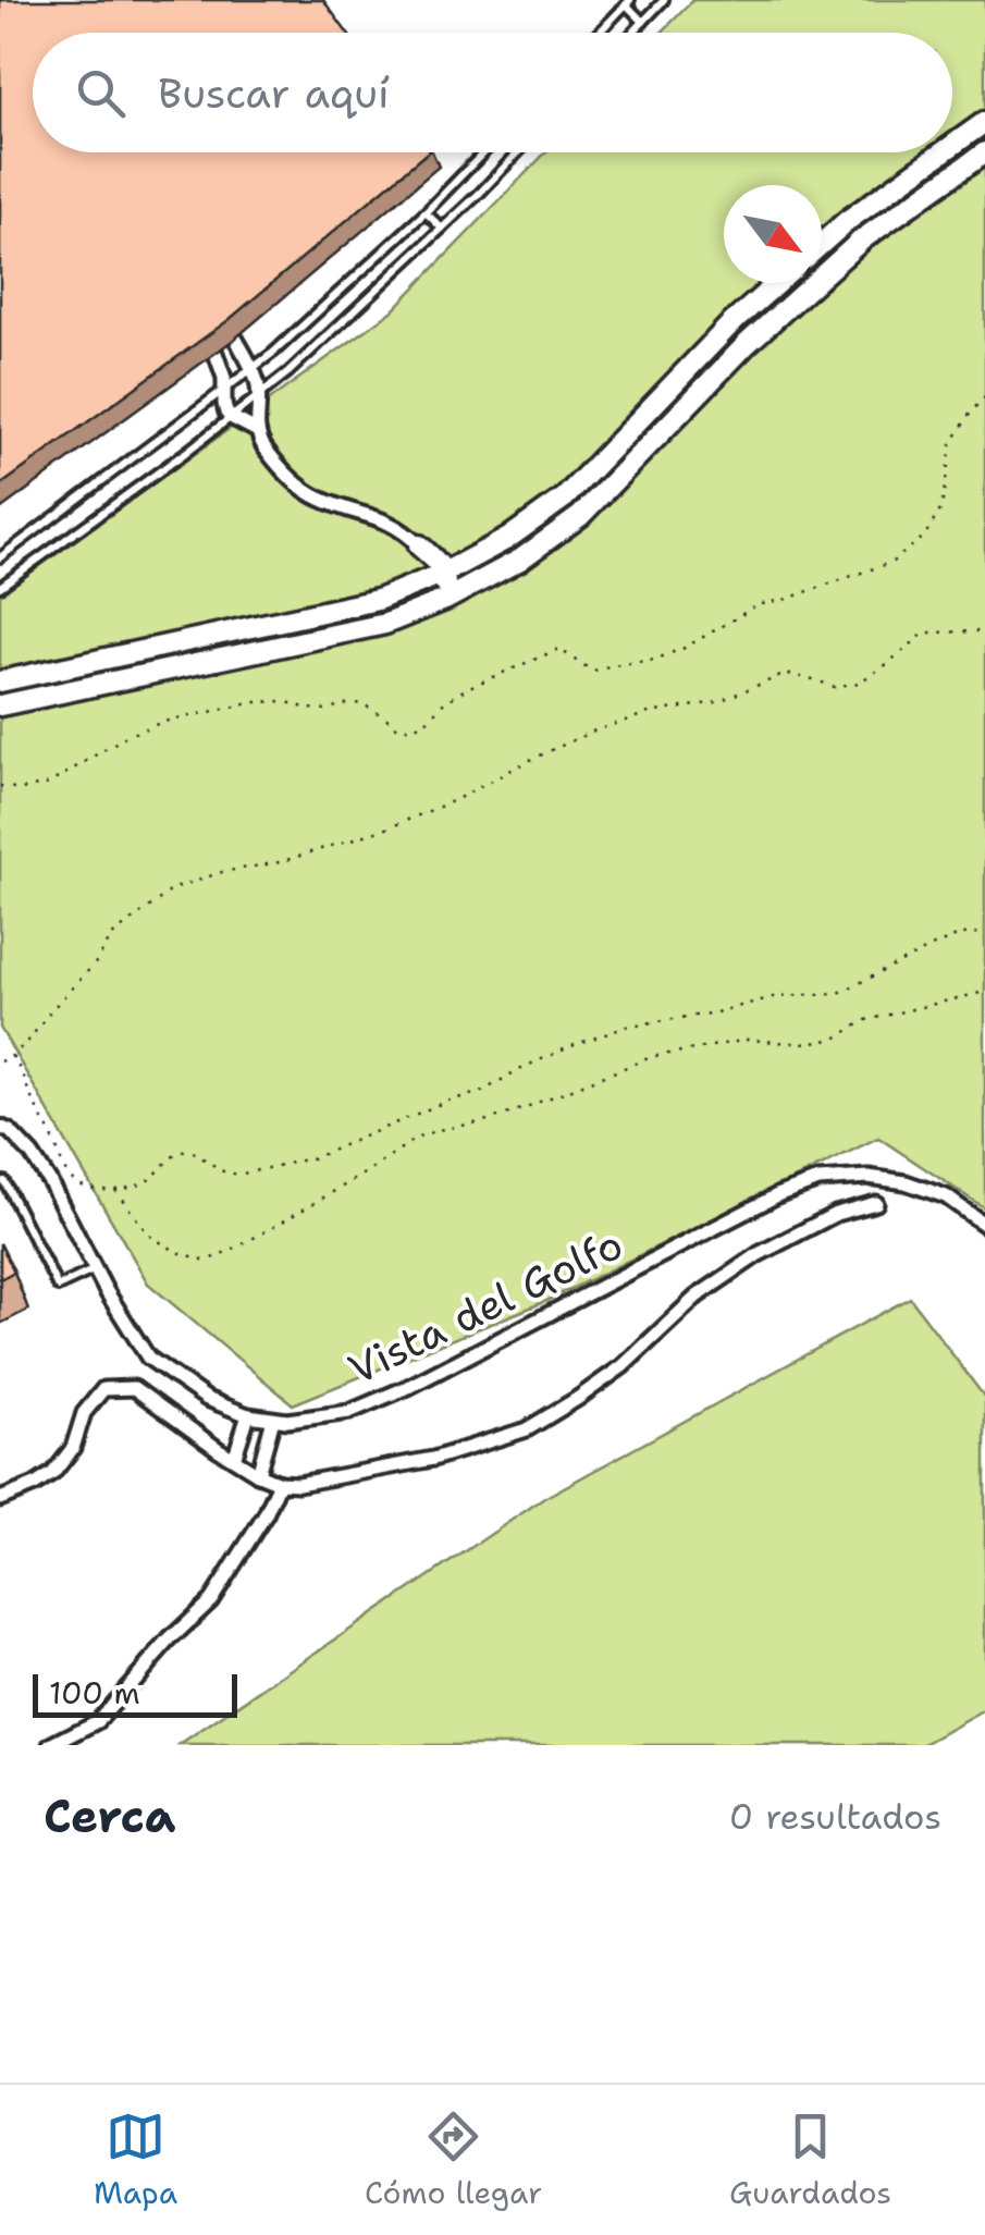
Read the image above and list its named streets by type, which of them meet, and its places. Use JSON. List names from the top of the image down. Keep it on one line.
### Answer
{"streets":{"street":["Vista del Golfo"]},"scale_bar":"100 m","north":"bottom right","page":{"search":"Buscar aquí","scale":"100 m","heading":["Cerca","0 resultados"],"nav":["Mapa","Cómo llegar","Guardados"]}}
